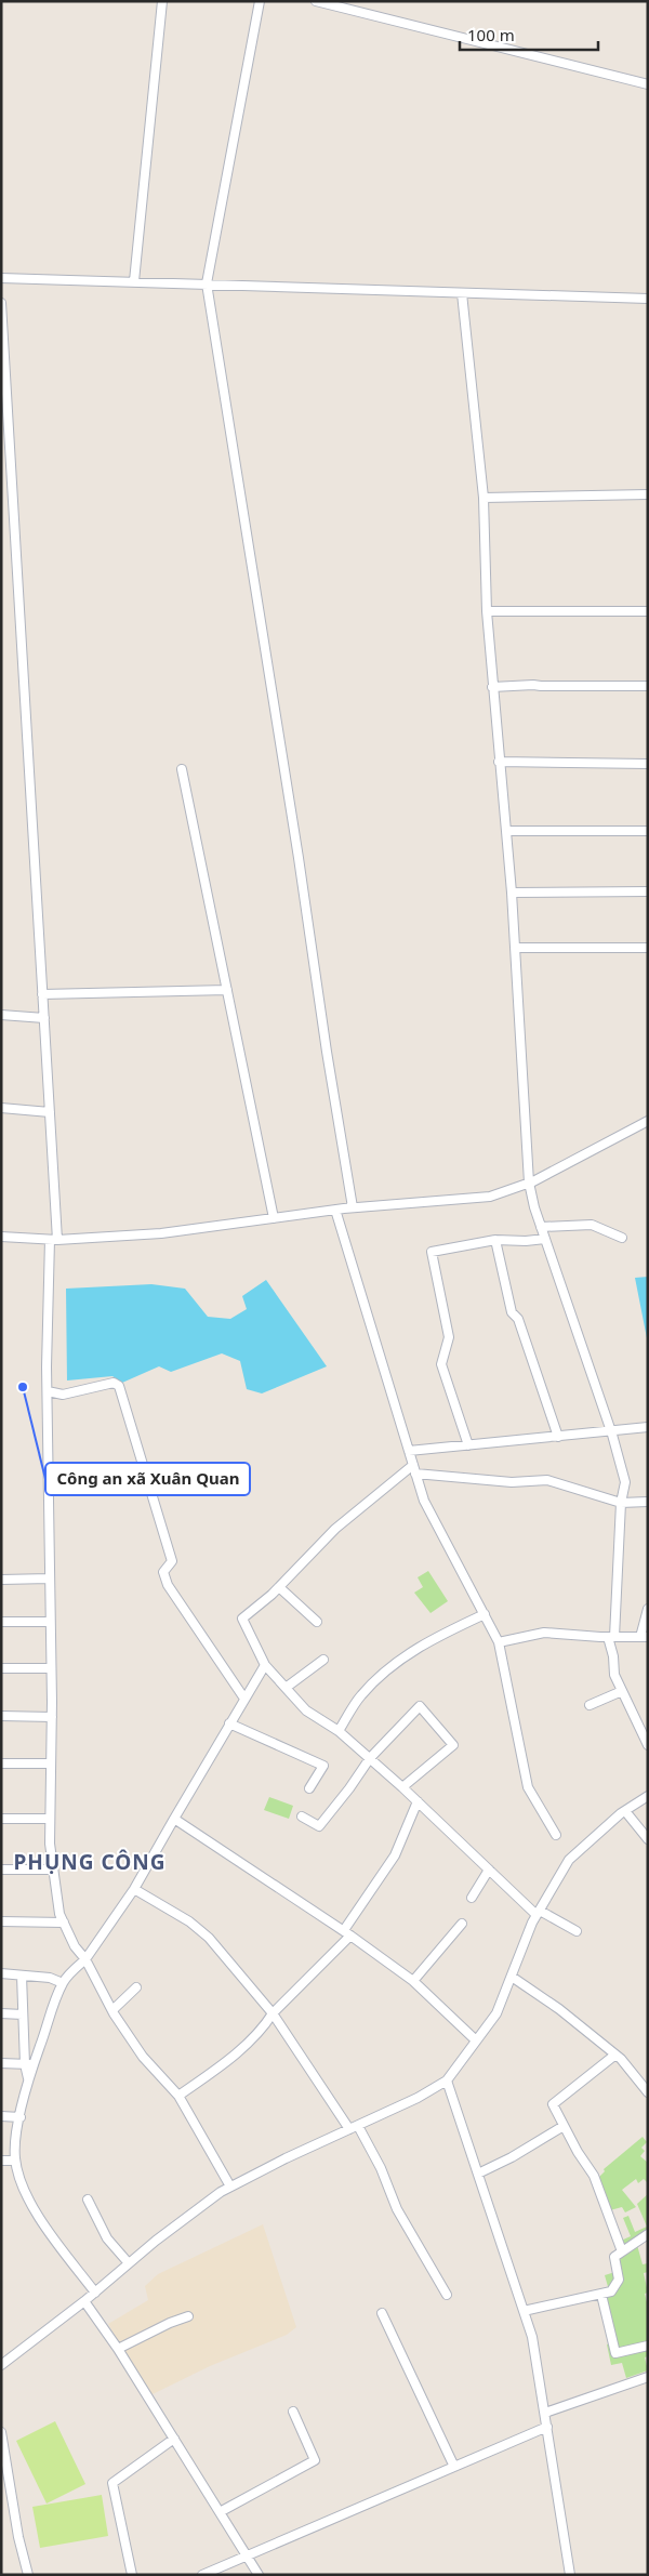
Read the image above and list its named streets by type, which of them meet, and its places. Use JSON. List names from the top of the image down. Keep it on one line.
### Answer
{"districts":["PHỤNG CÔNG"],"places":["Công an xã Xuân Quan"],"scale_bar":"100 m"}
